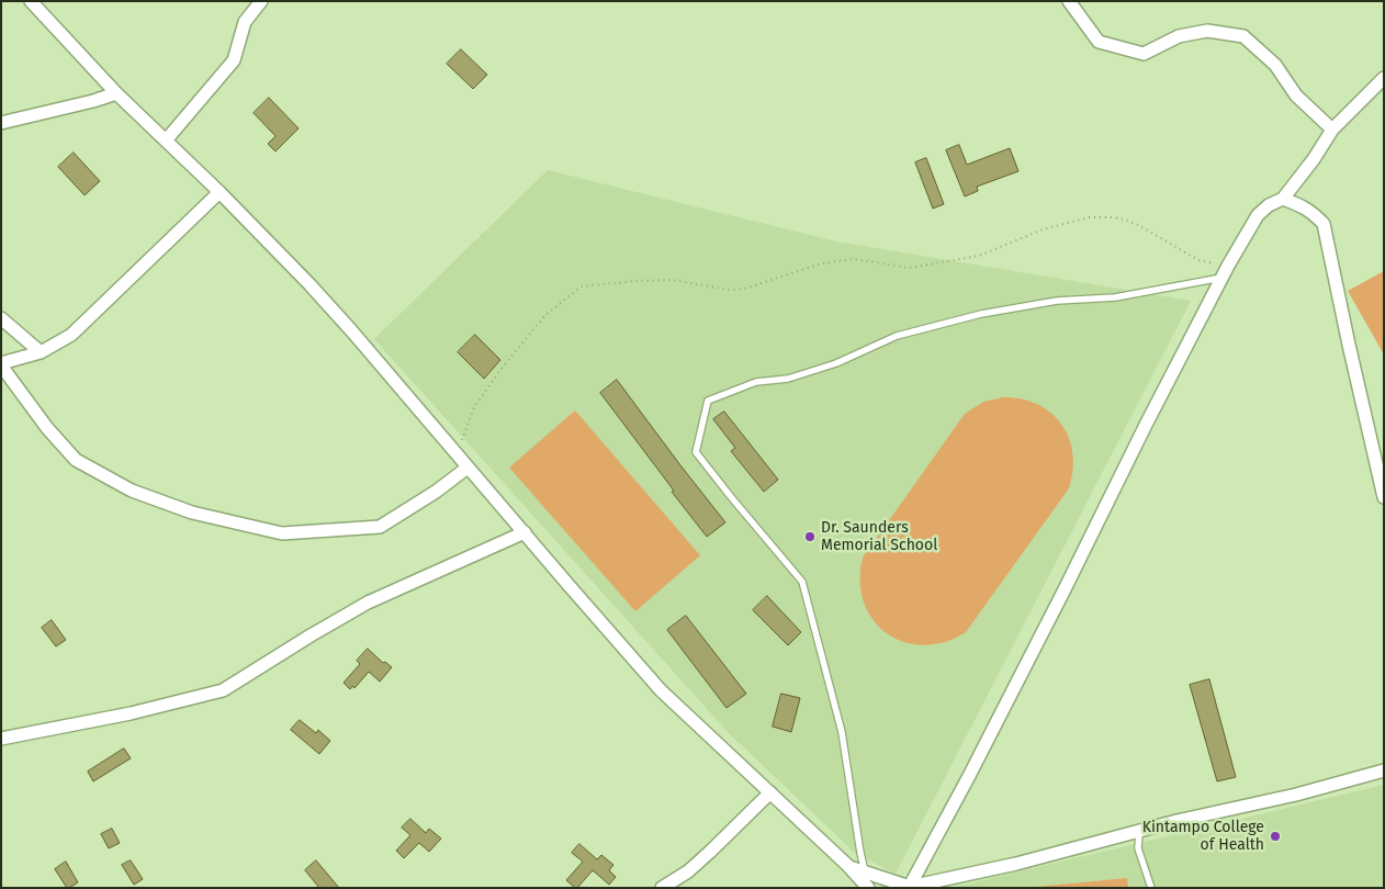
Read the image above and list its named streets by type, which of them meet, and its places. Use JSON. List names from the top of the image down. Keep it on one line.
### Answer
{"places":["Dr. Saunders Memorial School","Kintampo College of Health"]}
